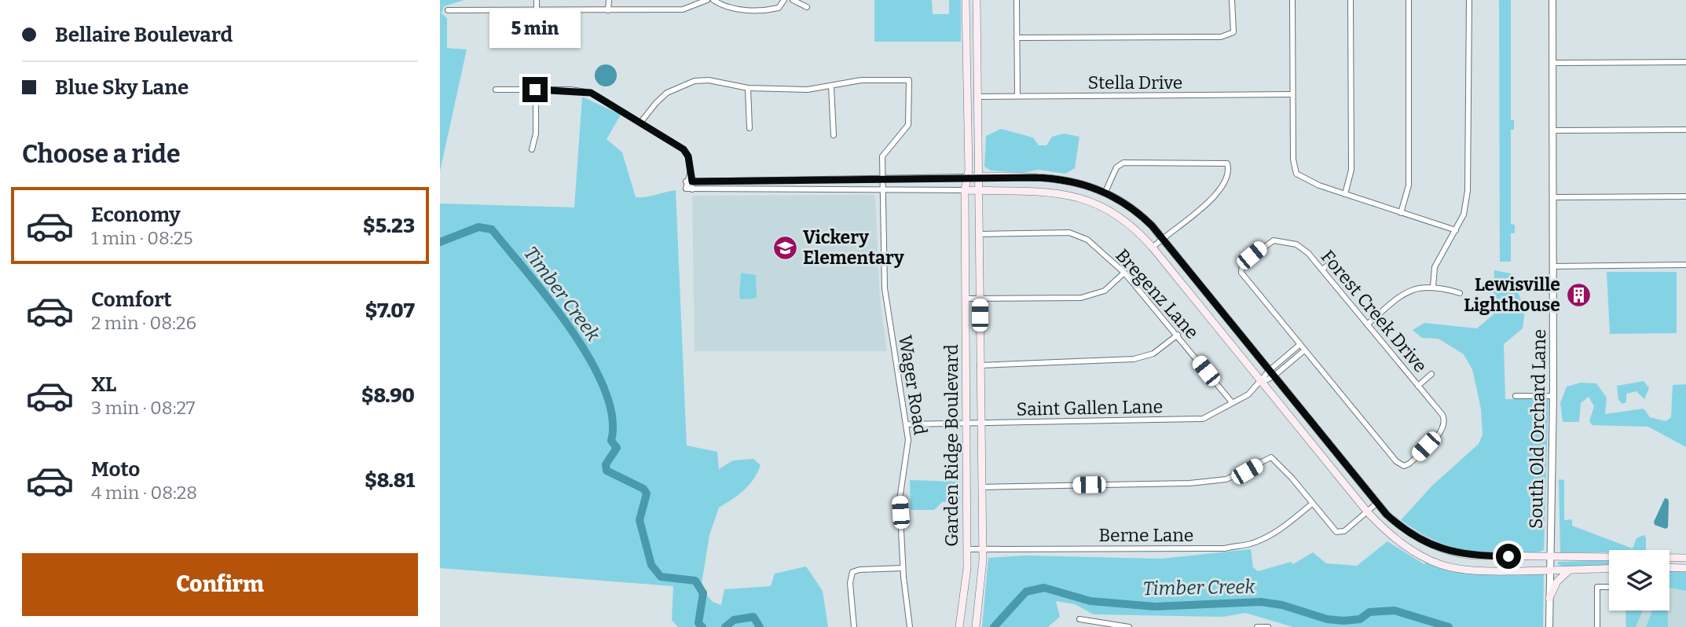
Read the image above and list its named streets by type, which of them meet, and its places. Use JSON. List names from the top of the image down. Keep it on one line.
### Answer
{"streets":{"main road":["Garden Ridge Boulevard"],"street":["Stella Drive","Bregenz Lane","Forest Creek Drive","Wager Road","Saint Gallen Lane","South Old Orchard Lane","Berne Lane"]},"crossings":[["Stella Drive","Garden Ridge Boulevard"],["Bregenz Lane","Saint Gallen Lane"],["Bregenz Lane","Garden Ridge Boulevard"],["Wager Road","Saint Gallen Lane"],["Saint Gallen Lane","Garden Ridge Boulevard"],["Garden Ridge Boulevard","Berne Lane"]],"water":["Timber Creek"],"places":{"school or university":["Vickery Elementary"],"building":["Lewisville Lighthouse"]},"page":{"banner":["Bellaire Boulevard","Blue Sky Lane"],"bubble":"5 min","heading":"Choose a ride","list":[{"name":"Economy","note":"1 min · 08:25","value":"$5.23"},{"name":"Comfort","note":"2 min · 08:26","value":"$7.07"},{"name":"XL","note":"3 min · 08:27","value":"$8.90"},{"name":"Moto","note":"4 min · 08:28","value":"$8.81"}],"buttons":"Confirm"}}
